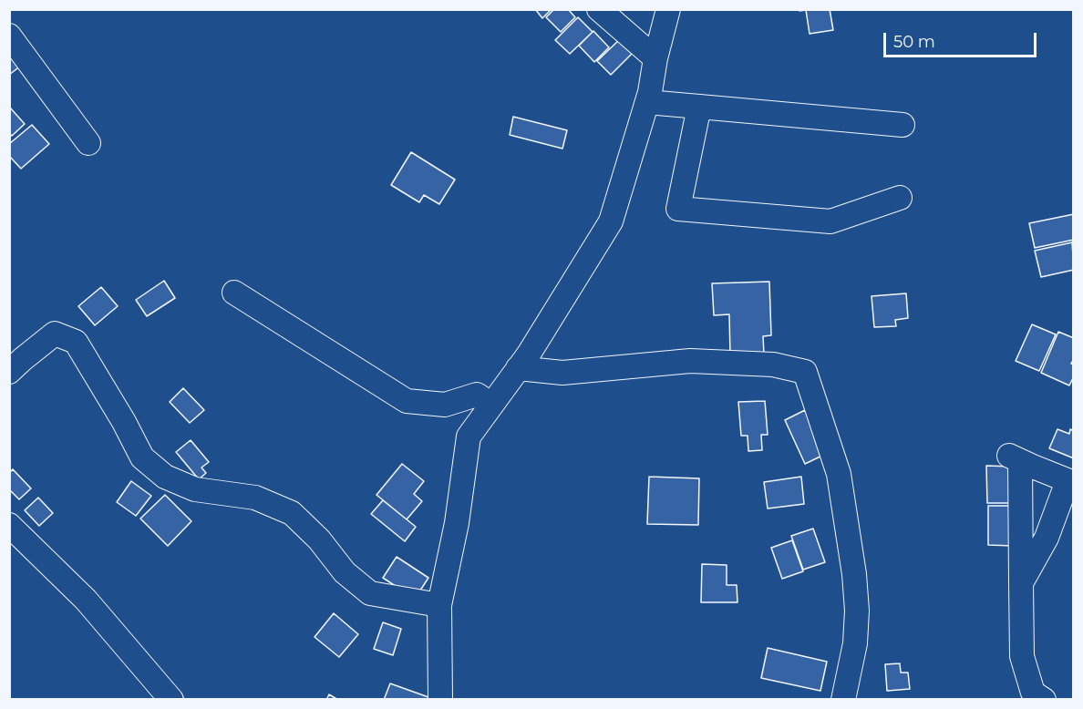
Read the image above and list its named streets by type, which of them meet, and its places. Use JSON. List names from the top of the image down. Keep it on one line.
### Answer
{"scale_bar":"50 m"}
